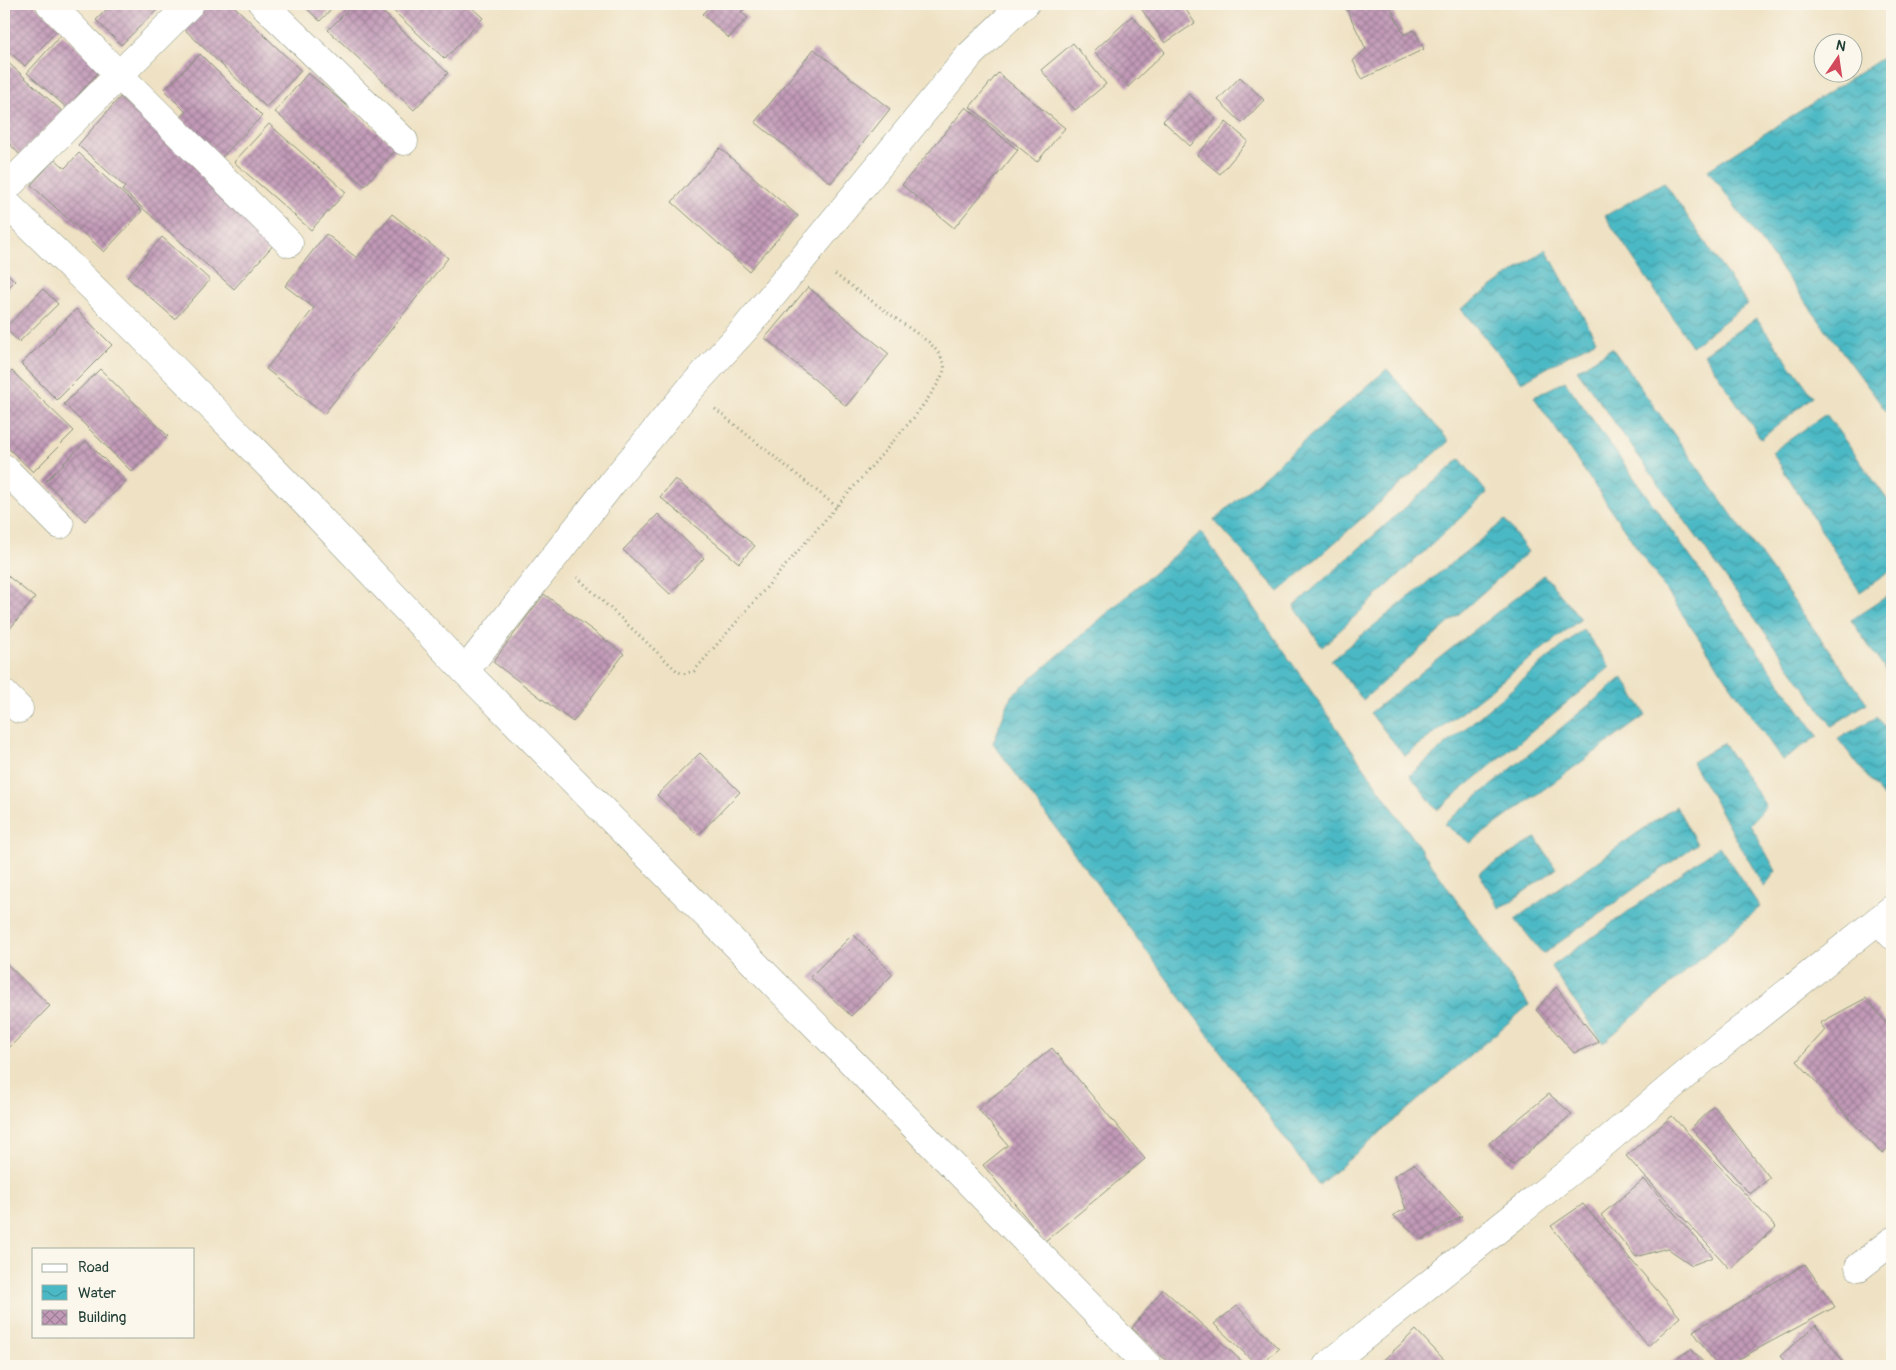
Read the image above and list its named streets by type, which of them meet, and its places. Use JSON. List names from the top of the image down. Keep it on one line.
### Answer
{"legend":["Road","Water","Building"],"north":"top"}
